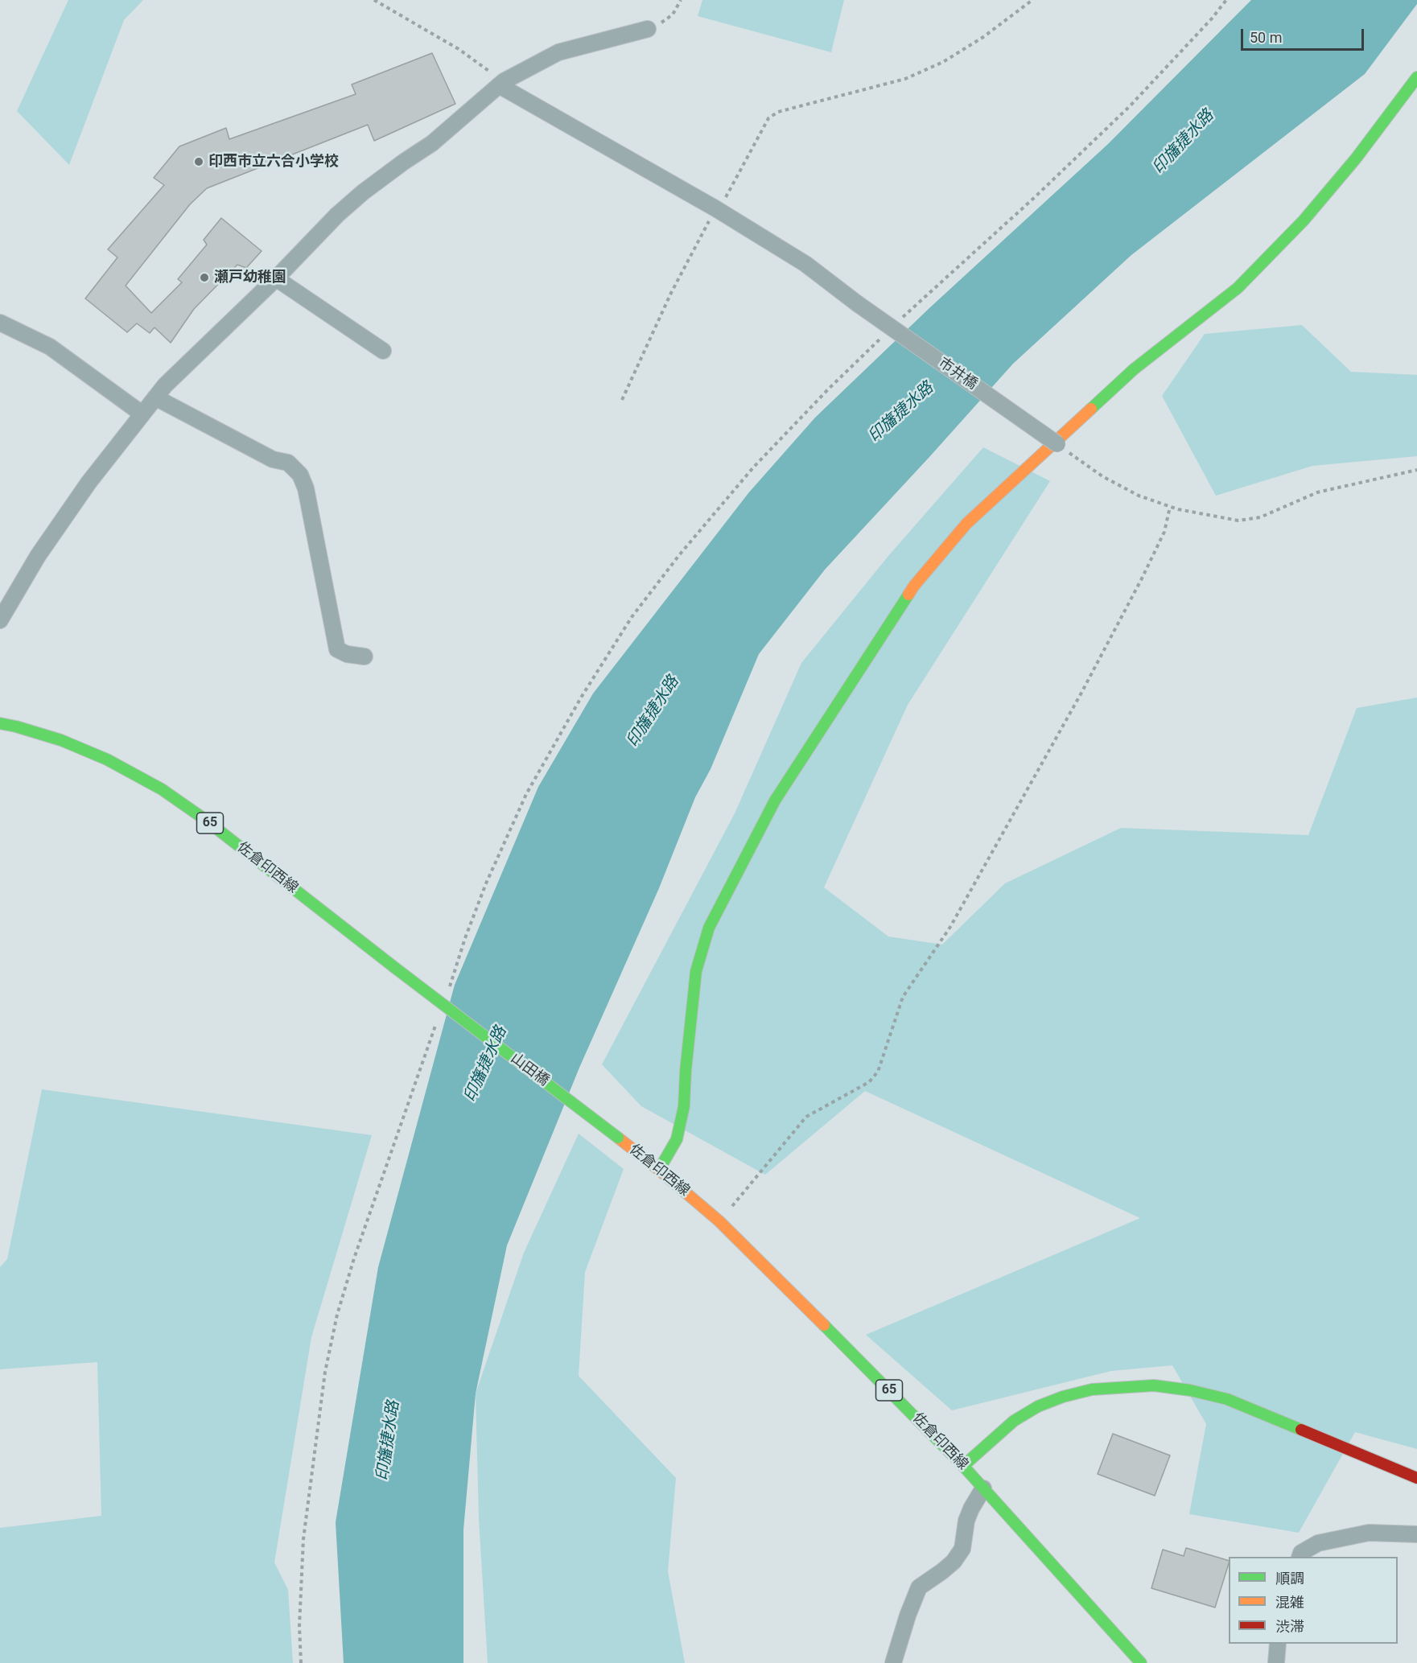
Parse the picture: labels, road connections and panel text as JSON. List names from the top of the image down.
{
  "streets": {
    "street": [
      "市井橋",
      "65",
      "佐倉印西線",
      "山田橋"
    ]
  },
  "crossings": [
    ["佐倉印西線", "山田橋"]
  ],
  "water": ["印旛捷水路"],
  "places": ["印西市立六合小学校", "瀬戸幼稚園"],
  "legend": ["順調", "混雑", "渋滞"],
  "scale_bar": "50 m"
}
